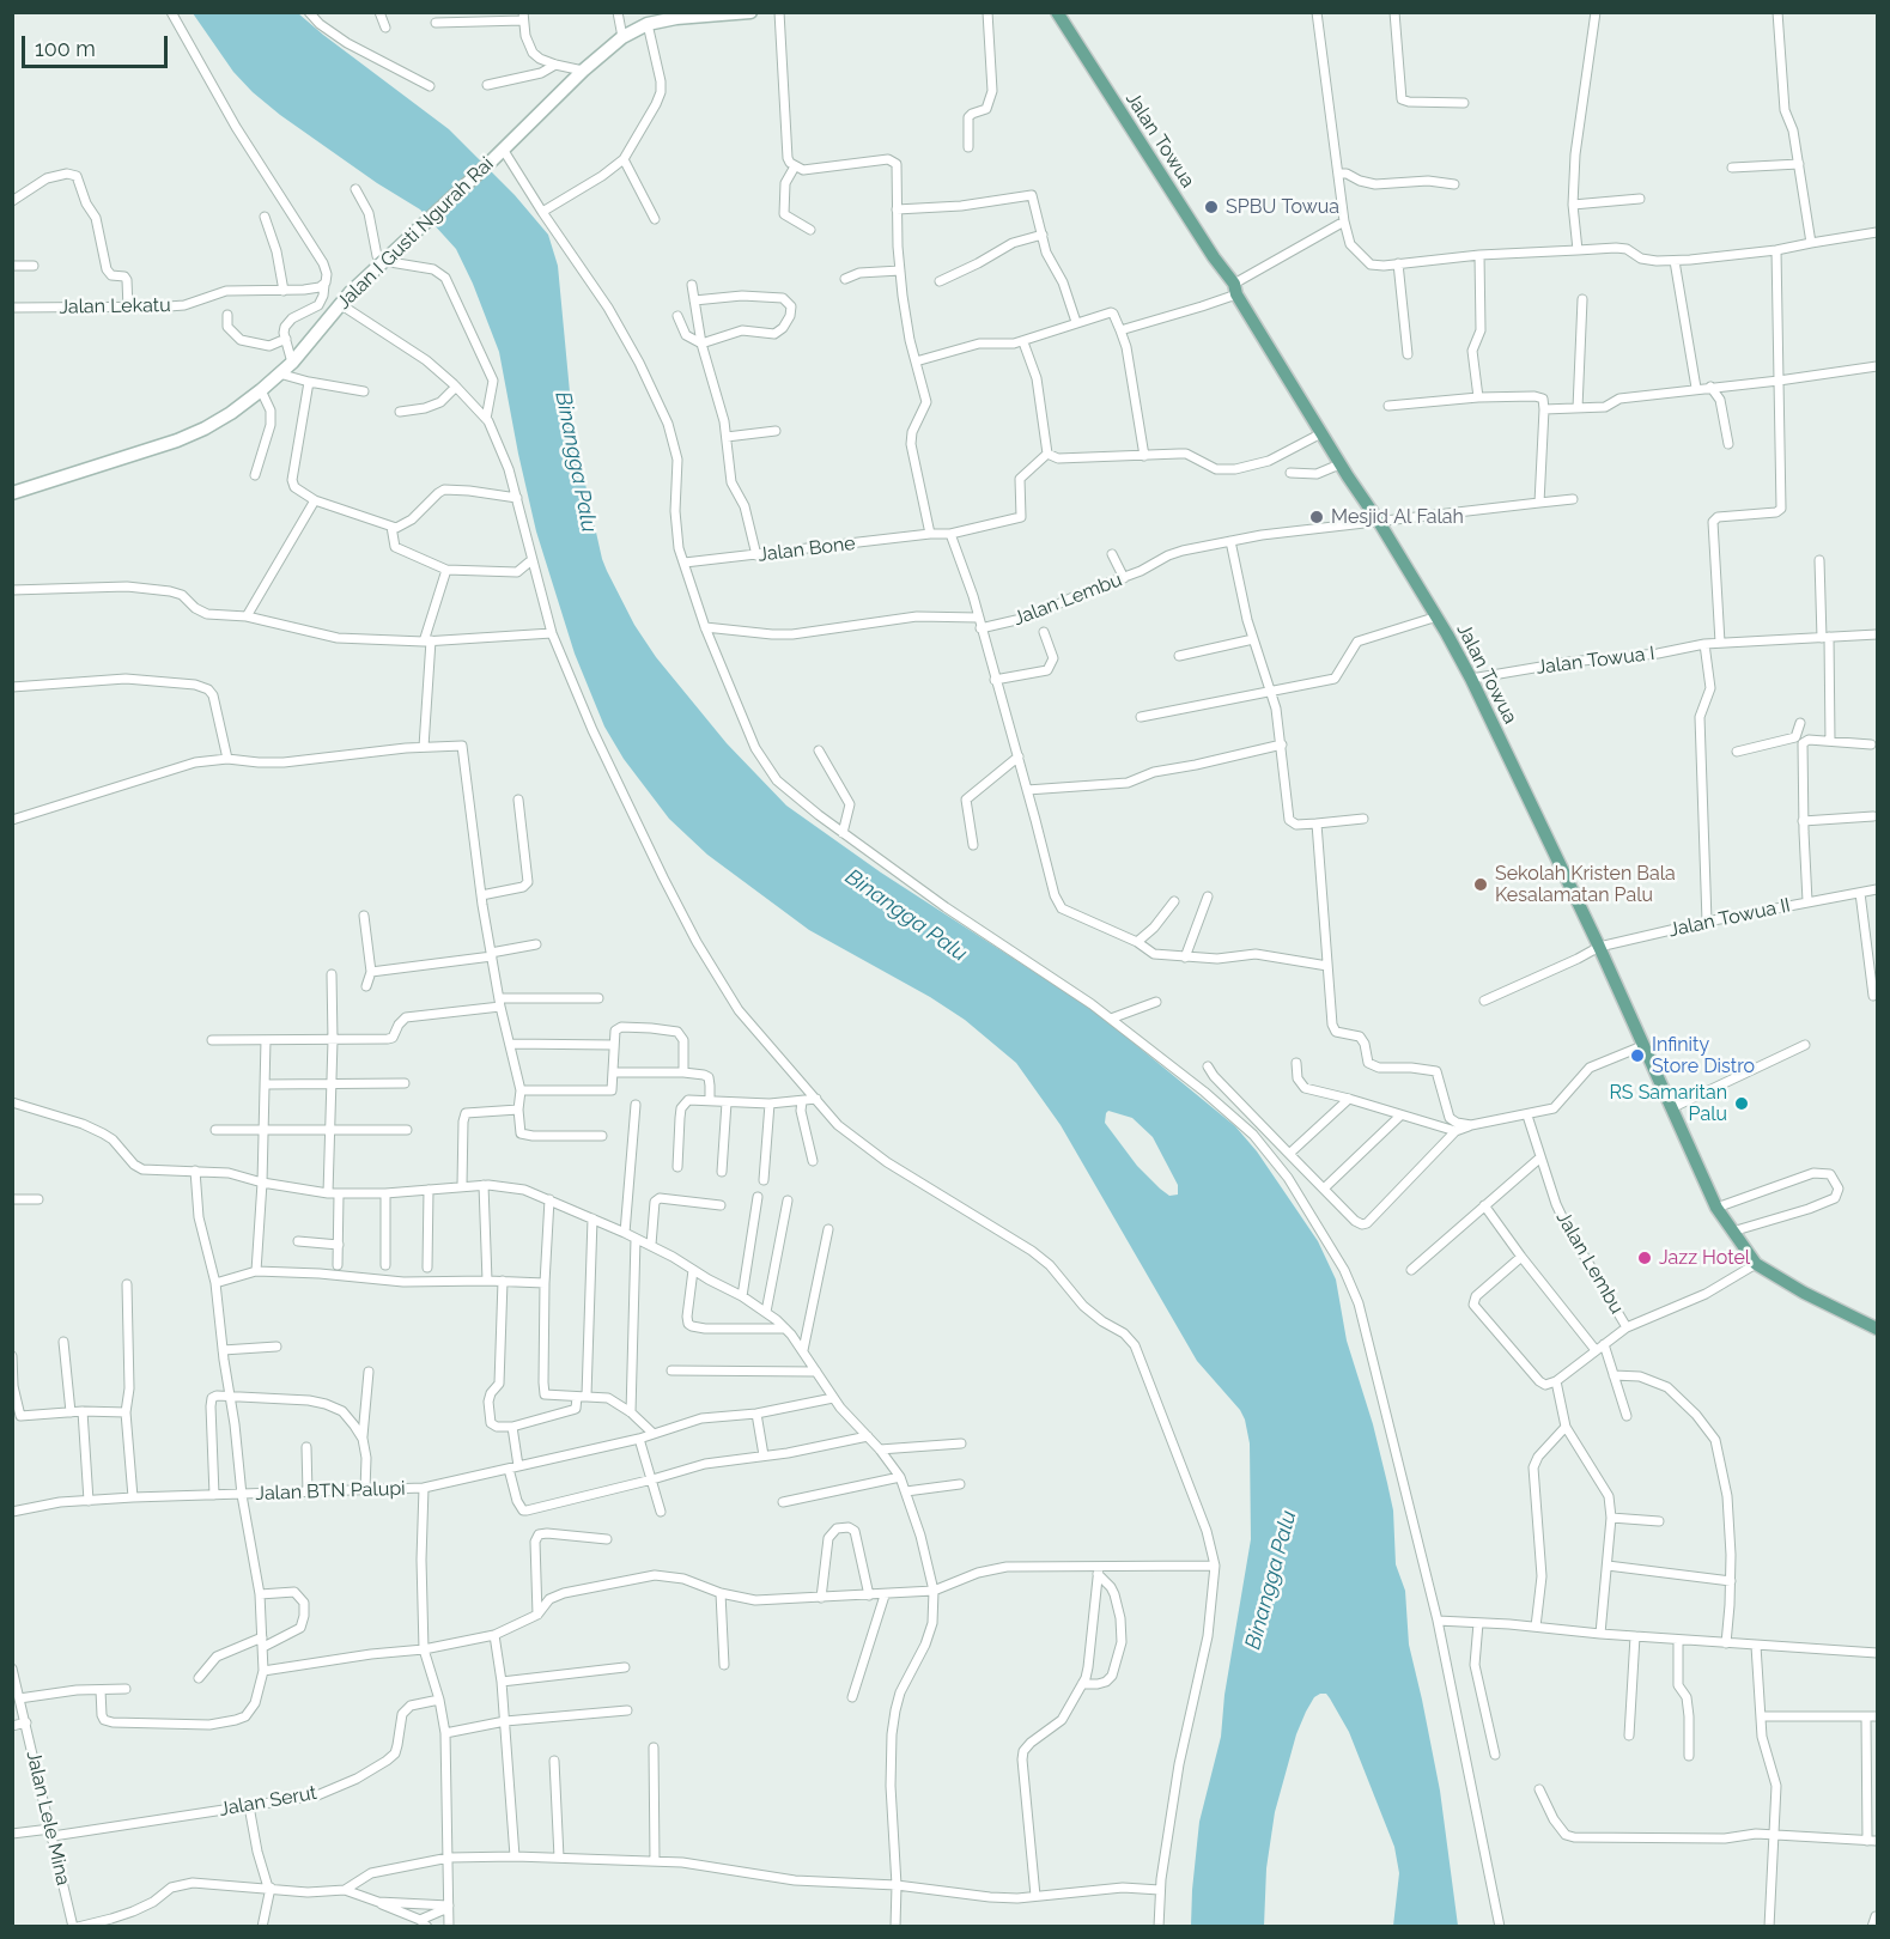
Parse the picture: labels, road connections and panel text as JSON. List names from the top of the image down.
{
  "streets": {
    "main road": ["Jalan Towua", "Jalan I Gusti Ngurah Rai"],
    "street": [
      "Jalan Lekatu",
      "Jalan Bone",
      "Jalan Lembu",
      "Jalan Towua I",
      "Jalan Towua II",
      "Jalan BTN Palupi",
      "Jalan Serut",
      "Jalan Lele Mina"
    ]
  },
  "crossings": [
    ["Jalan Towua", "Jalan Lembu"],
    ["Jalan Towua", "Jalan Towua I"],
    ["Jalan Towua", "Jalan Towua II"],
    ["Jalan BTN Palupi", "Jalan Serut"],
    ["Jalan Serut", "Jalan Lele Mina"]
  ],
  "water": ["Binangga Palu"],
  "places": [
    "SPBU Towua",
    "Mesjid Al Falah",
    "Sekolah Kristen Bala Kesalamatan Palu",
    "Infinity Store Distro",
    "RS Samaritan Palu",
    "Jazz Hotel"
  ],
  "scale_bar": "100 m"
}
